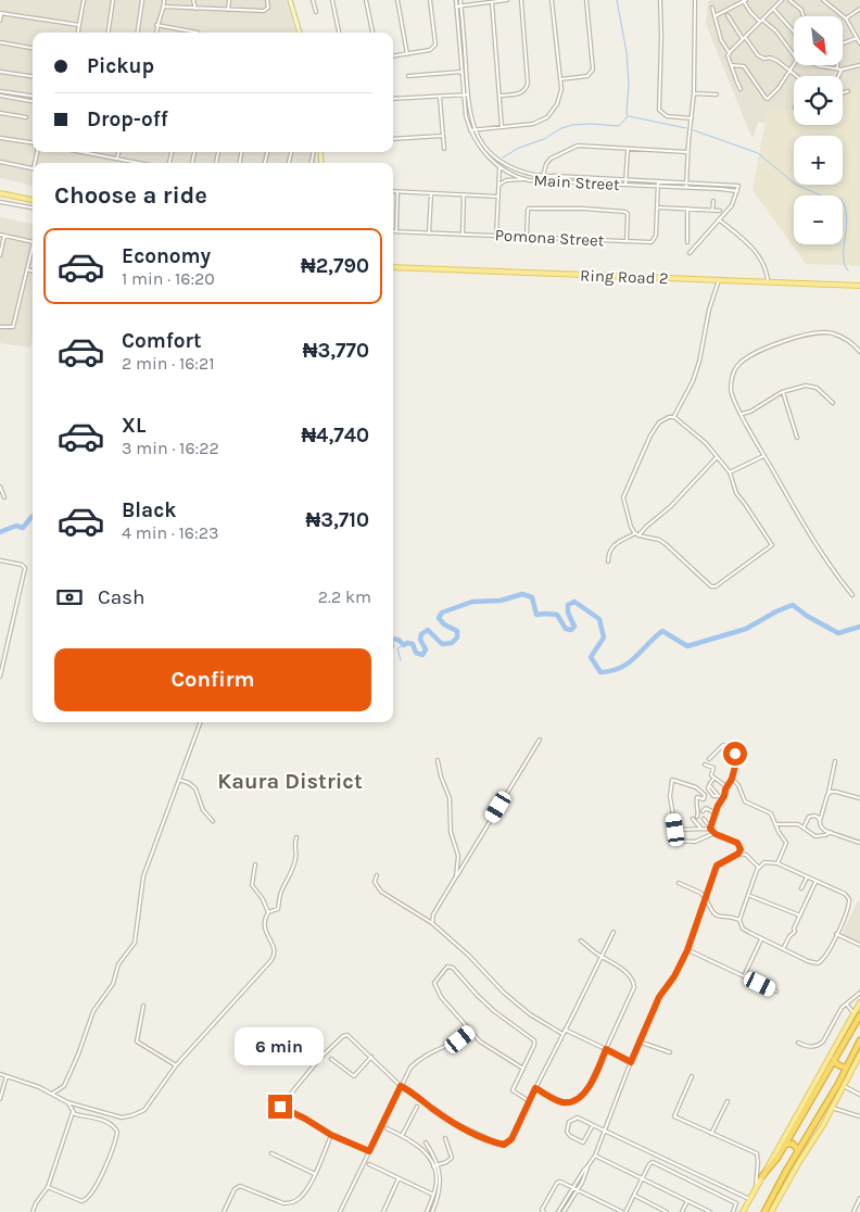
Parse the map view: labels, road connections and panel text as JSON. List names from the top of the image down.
{
  "streets": {
    "main road": ["Ring Road 2"],
    "street": ["Main Street", "Pomona Street"]
  },
  "crossings": [
    ["Main Street", "Pomona Street"]
  ],
  "districts": ["Kaura District"],
  "north": "bottom right",
  "page": {
    "map_buttons": ["+", "−"],
    "banner": ["Pickup", "Drop-off"],
    "heading": "Choose a ride",
    "list": [
      {
        "name": "Economy",
        "note": "1 min · 16:20",
        "value": "₦2,790"
      },
      {
        "name": "Comfort",
        "note": "2 min · 16:21",
        "value": "₦3,770"
      },
      {
        "name": "XL",
        "note": "3 min · 16:22",
        "value": "₦4,740"
      },
      {
        "name": "Black",
        "note": "4 min · 16:23",
        "value": "₦3,710"
      }
    ],
    "pay": ["Cash", "2.2 km"],
    "buttons": "Confirm",
    "bubble": "6 min"
  }
}
